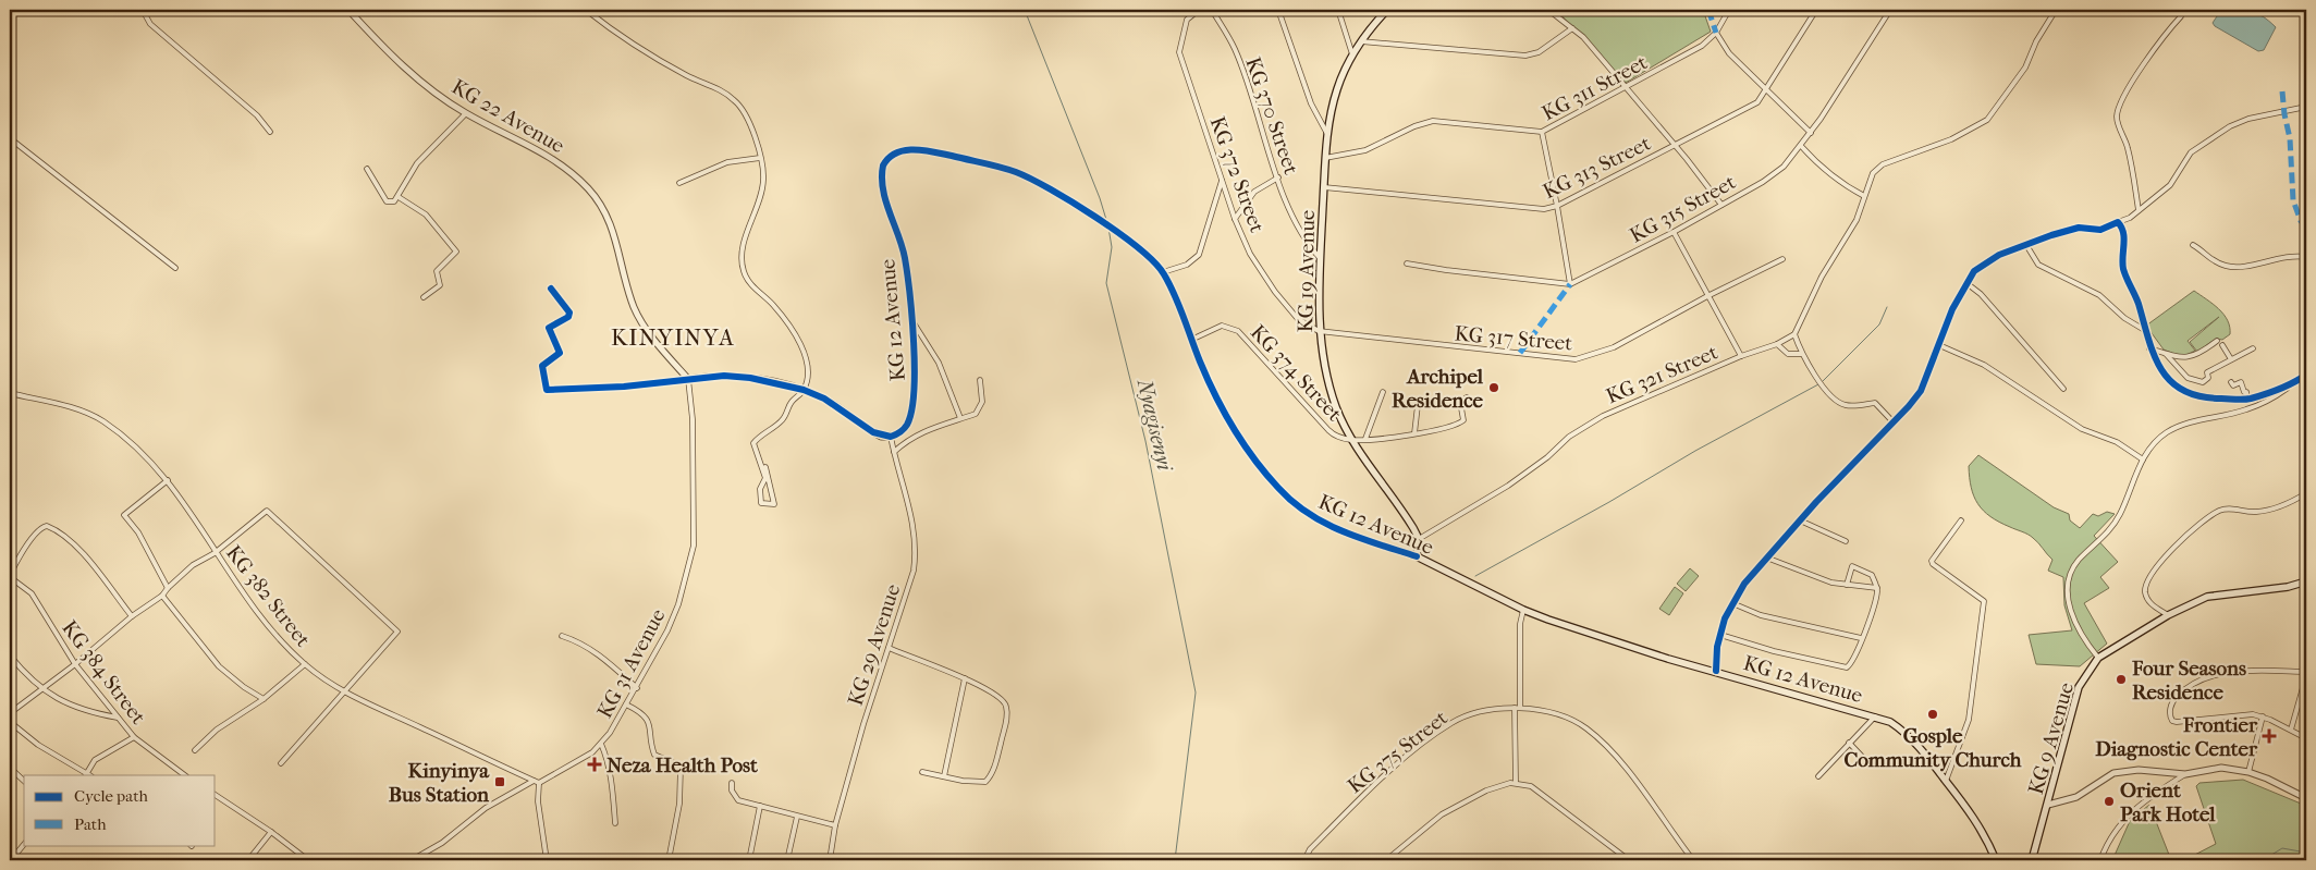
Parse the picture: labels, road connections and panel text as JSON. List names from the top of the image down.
{
  "streets": {
    "main road": ["KG 19 Avenue", "KG 12 Avenue", "KG 9 Avenue"],
    "street": [
      "KG 311 Street",
      "KG 22 Avenue",
      "KG 370 Street",
      "KG 313 Street",
      "KG 372 Street",
      "KG 315 Street",
      "KG 317 Street",
      "KG 374 Street",
      "KG 321 Street",
      "KG 382 Street",
      "KG 29 Avenue",
      "KG 31 Avenue",
      "KG 384 Street",
      "KG 375 Street"
    ]
  },
  "crossings": [
    ["KG 311 Street", "KG 19 Avenue"],
    ["KG 22 Avenue", "KG 31 Avenue"],
    ["KG 370 Street", "KG 19 Avenue"],
    ["KG 313 Street", "KG 19 Avenue"],
    ["KG 372 Street", "KG 19 Avenue"],
    ["KG 372 Street", "KG 317 Street"],
    ["KG 19 Avenue", "KG 317 Street"],
    ["KG 19 Avenue", "KG 374 Street"],
    ["KG 19 Avenue", "KG 321 Street"],
    ["KG 12 Avenue", "KG 374 Street"],
    ["KG 12 Avenue", "KG 29 Avenue"],
    ["KG 382 Street", "KG 31 Avenue"]
  ],
  "districts": ["KINYINYA"],
  "water": ["Nyagisenyi"],
  "places": {
    "other": [
      "Archipel Residence",
      "Four Seasons Residence",
      "Gosple Community Church",
      "Orient Park Hotel"
    ],
    "health": ["Frontier Diagnostic Center", "Neza Health Post"],
    "transit": ["Kinyinya Bus Station"]
  },
  "legend": ["Cycle path", "Path"]
}
